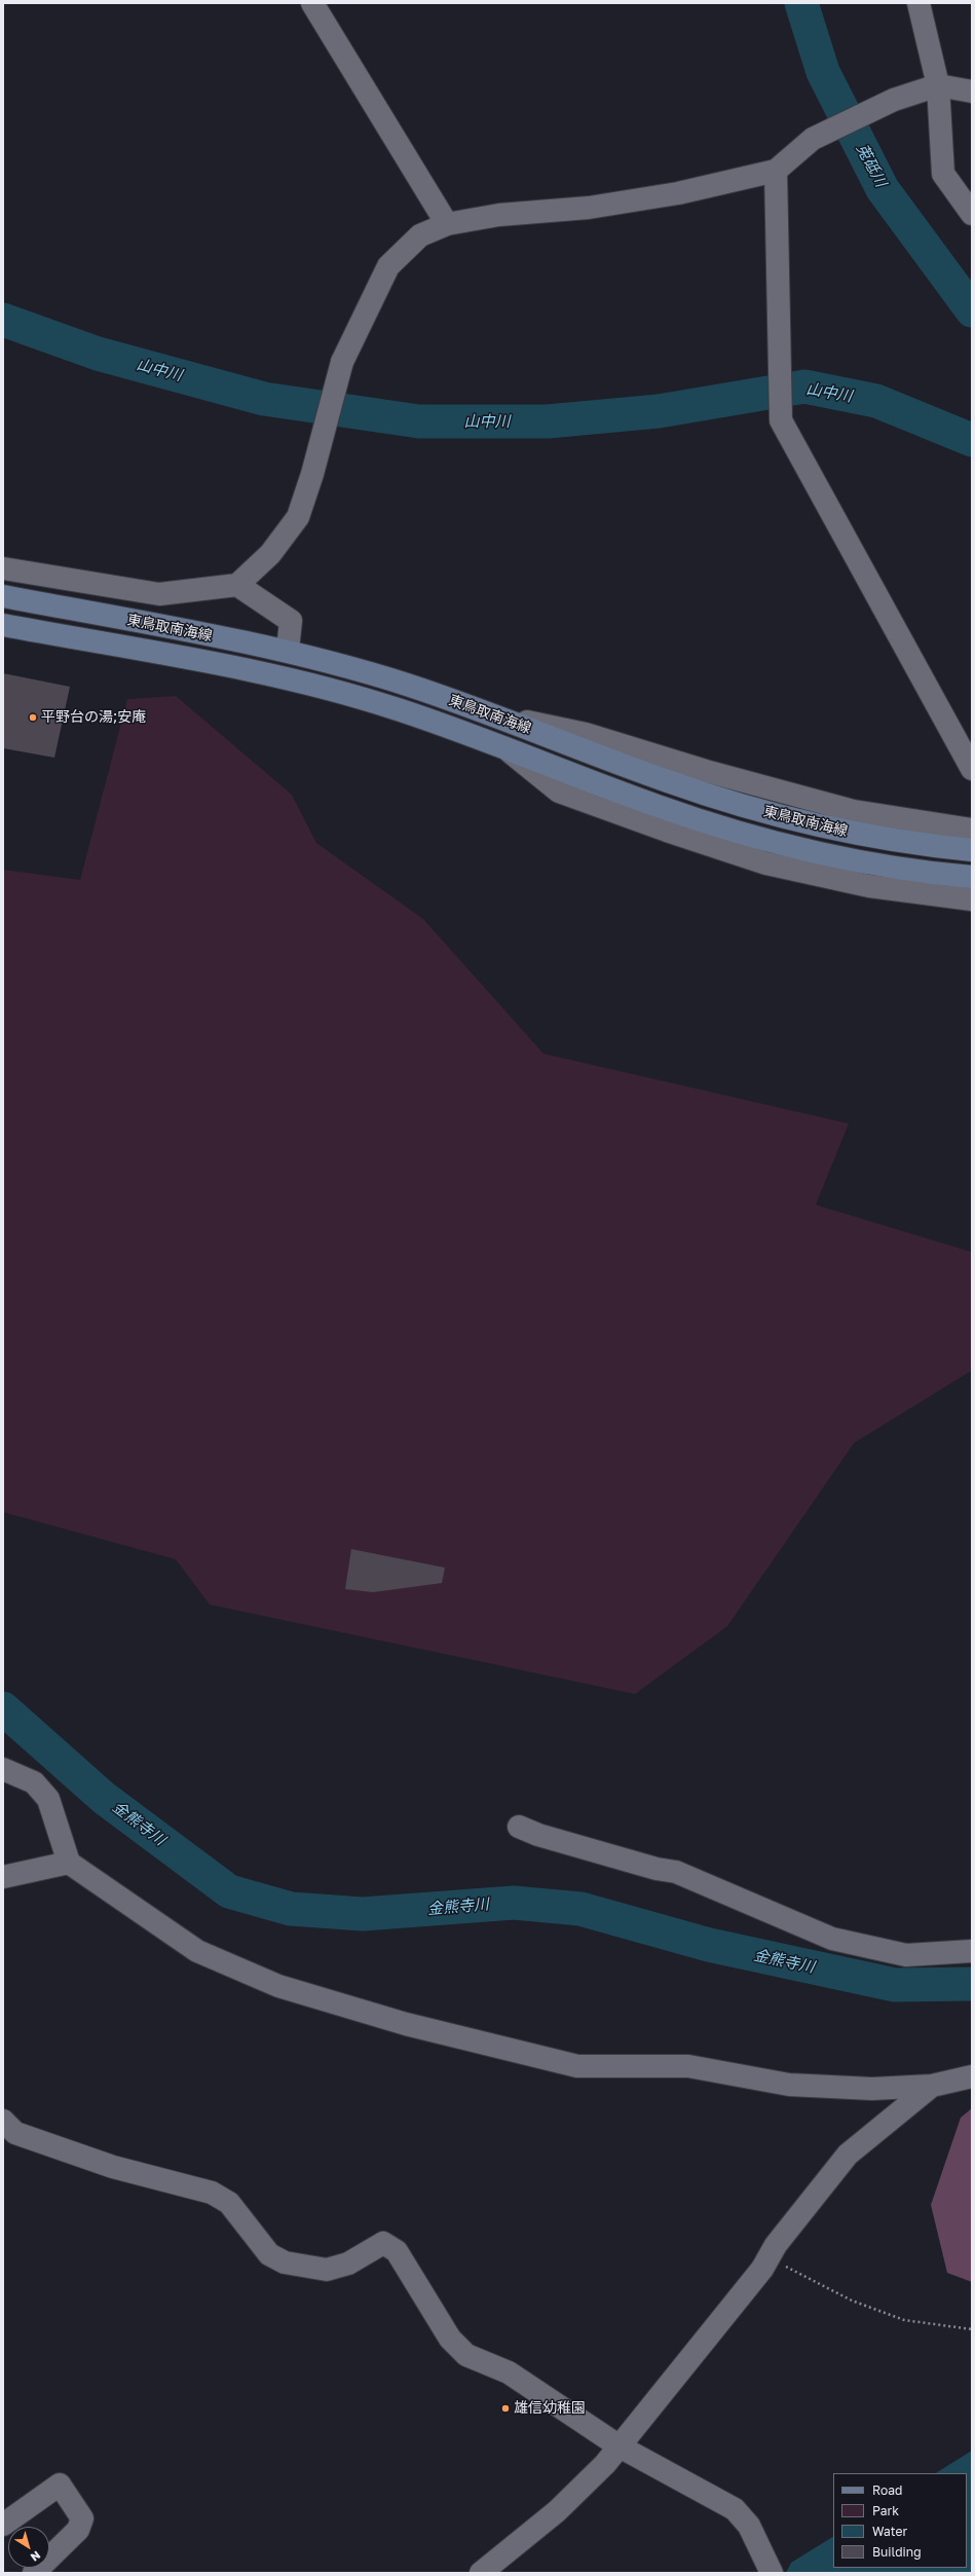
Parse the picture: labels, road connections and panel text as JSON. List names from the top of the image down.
{
  "streets": {
    "main road": ["東鳥取南海線"]
  },
  "water": ["莵砥川", "山中川", "金熊寺川"],
  "places": ["平野台の湯;安庵", "雄信幼稚園"],
  "legend": [
    "Road",
    "Park",
    "Water",
    "Building"
  ],
  "north": "bottom right"
}
